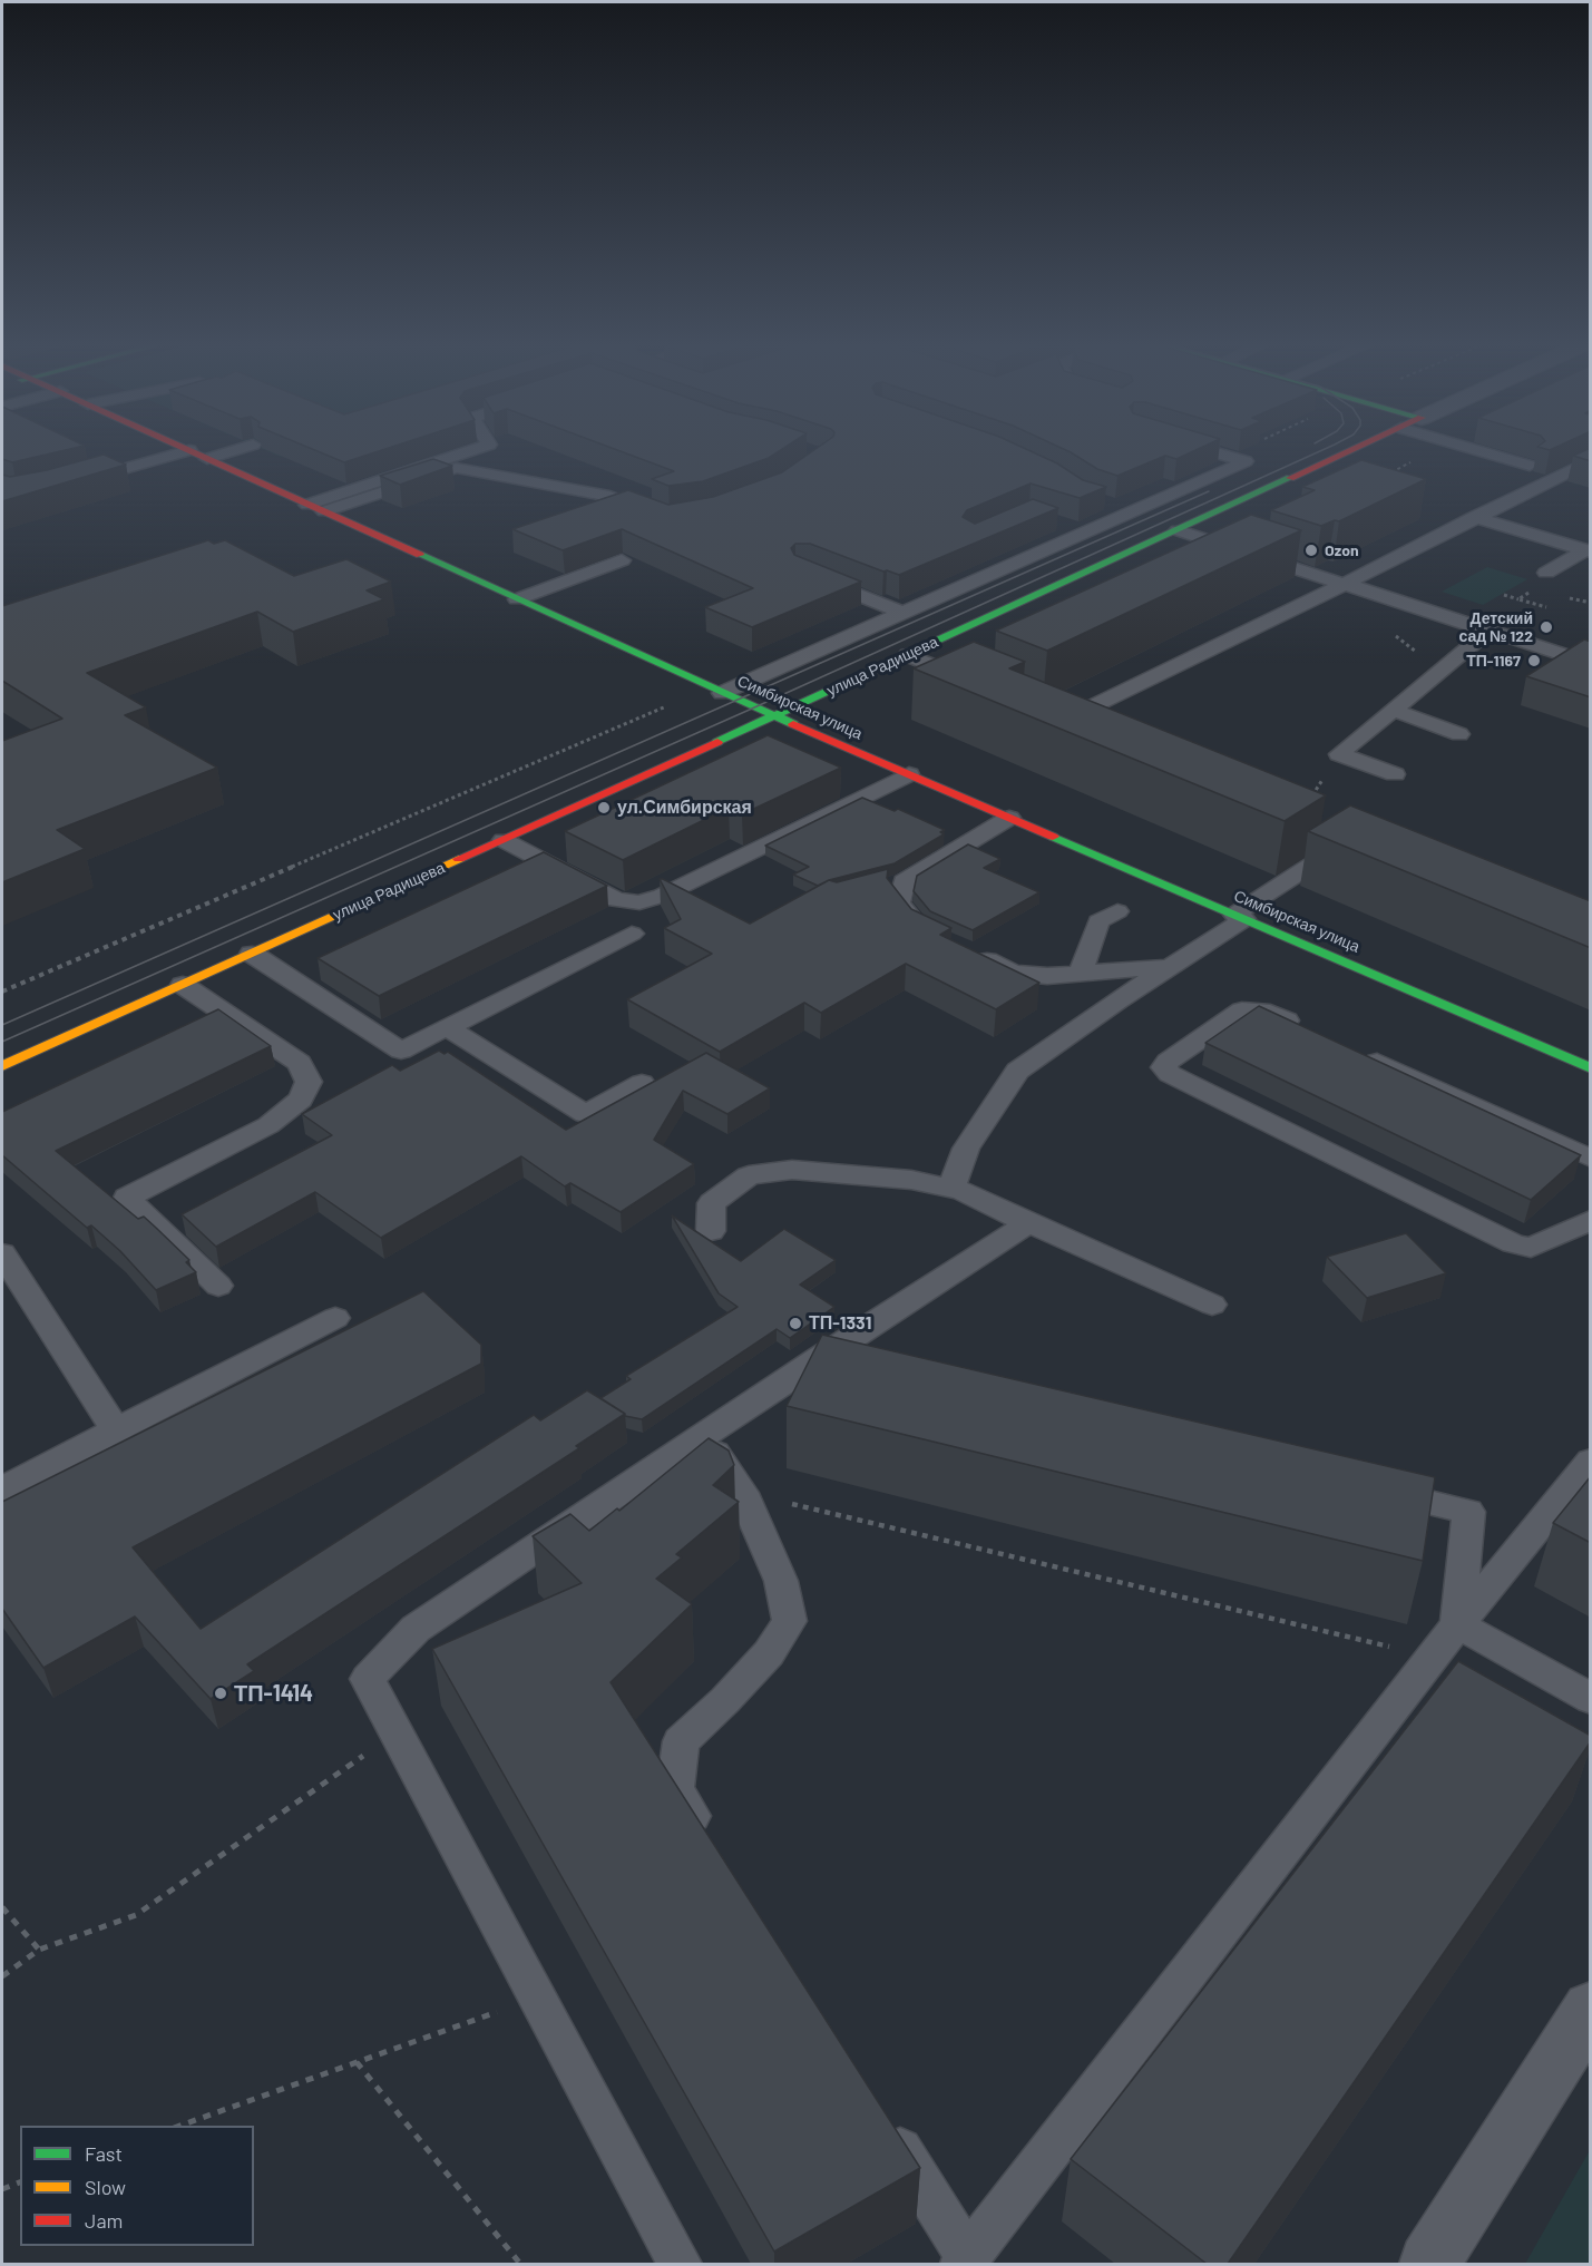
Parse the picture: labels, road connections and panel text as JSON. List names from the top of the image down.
{
  "streets": {
    "street": ["улица Радищева", "Симбирская улица"]
  },
  "crossings": [
    ["улица Радищева", "Симбирская улица"]
  ],
  "places": [
    "Ozon",
    "Детский сад № 122",
    "ТП-1167",
    "ул.Симбирская",
    "ТП-1331",
    "ТП-1414"
  ],
  "legend": ["Fast", "Slow", "Jam"]
}
